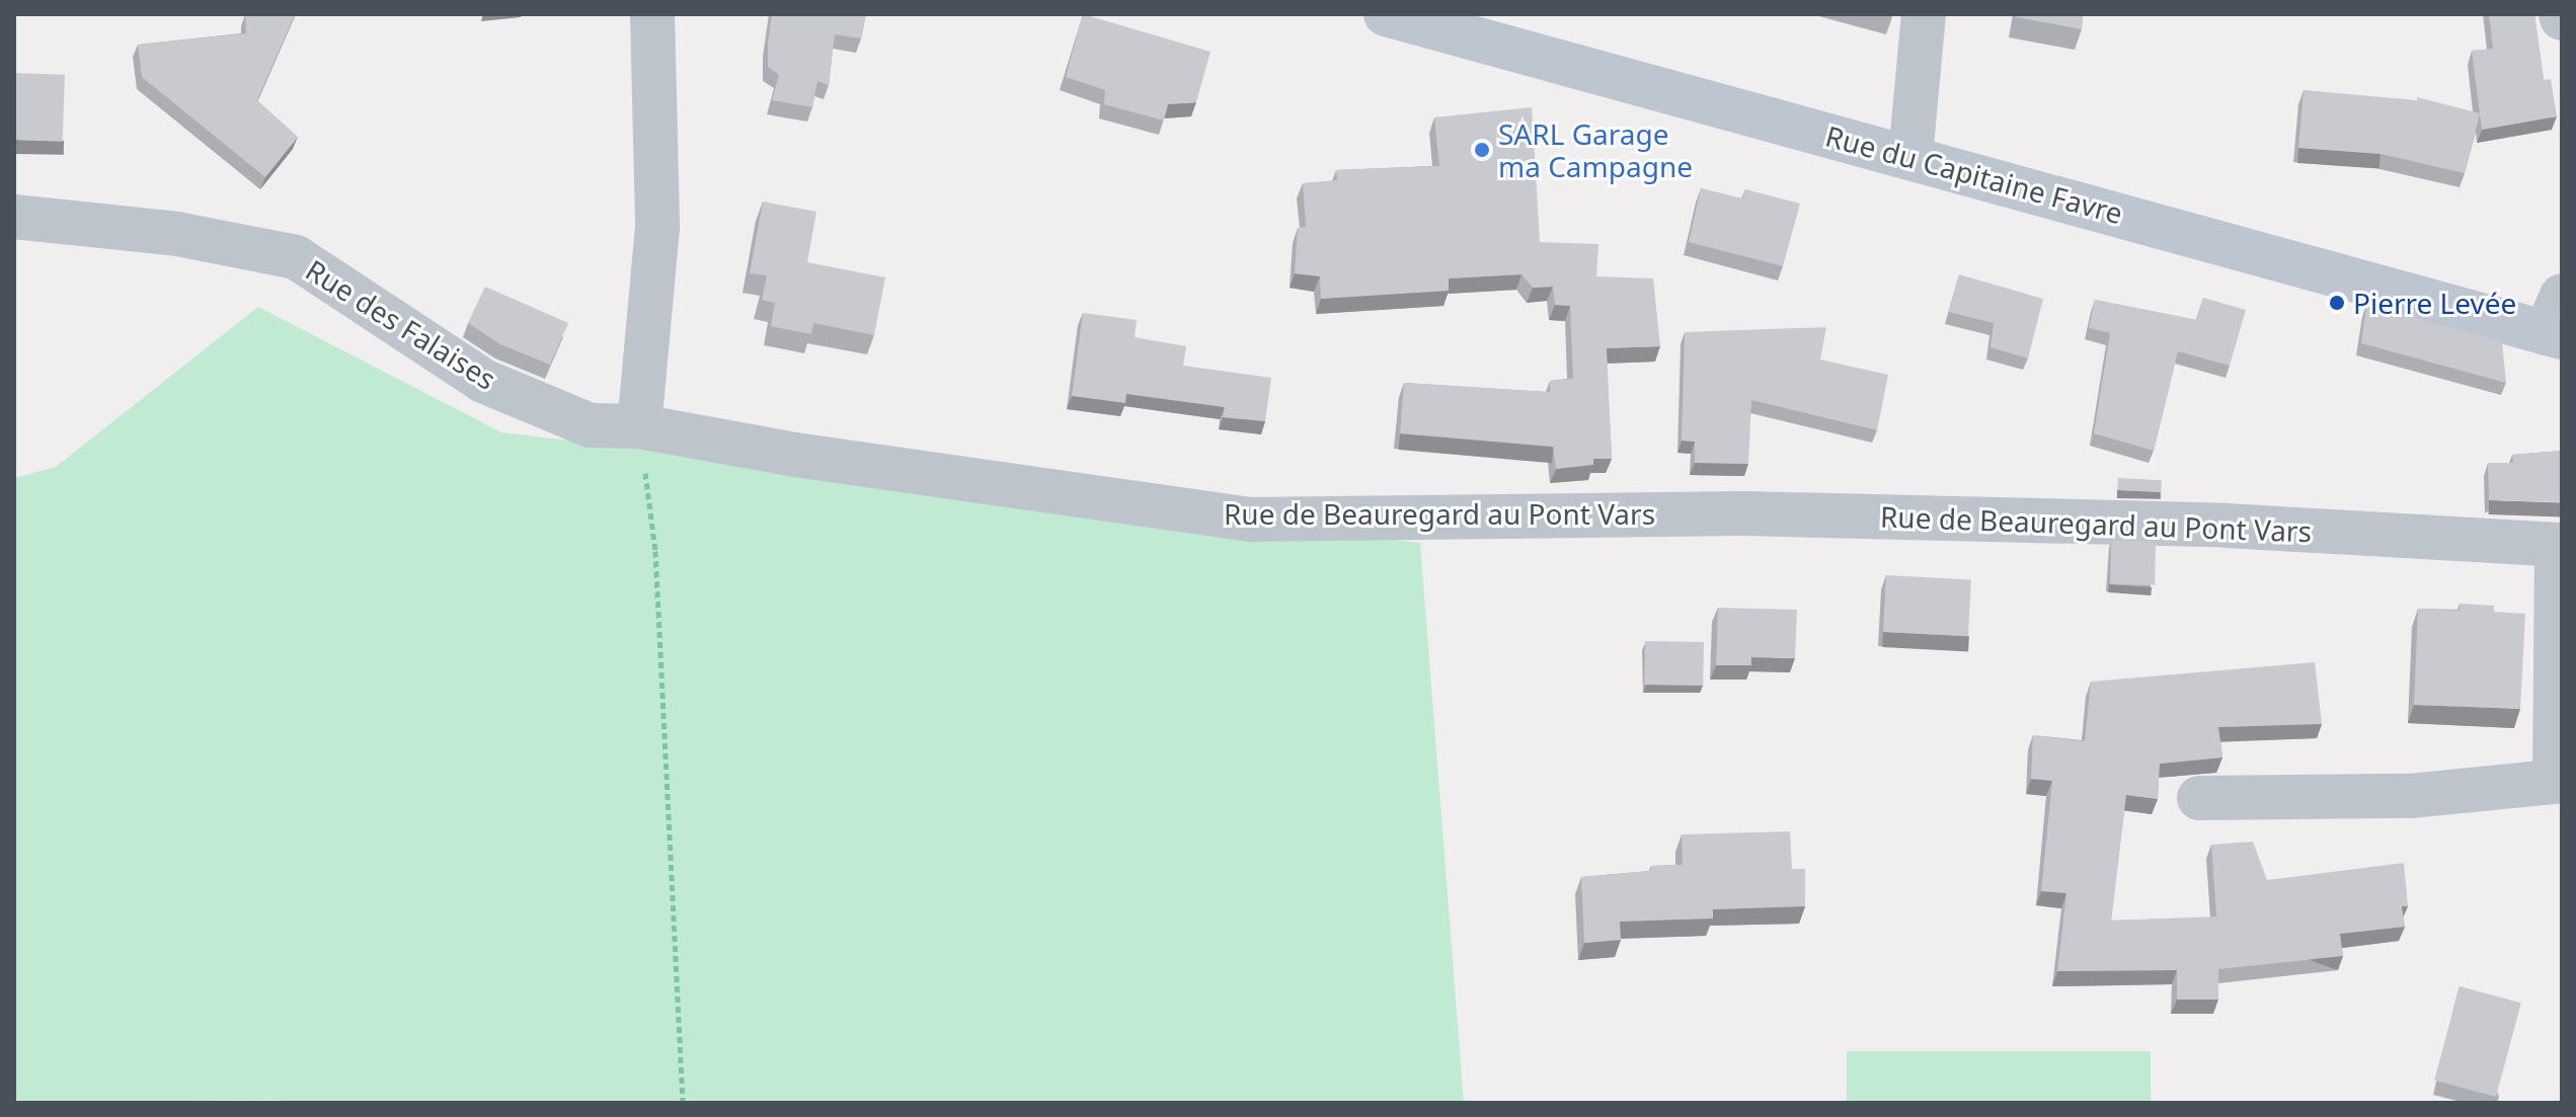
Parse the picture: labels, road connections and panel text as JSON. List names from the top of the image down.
{
  "streets": {
    "street": ["Rue du Capitaine Favre", "Rue des Falaises", "Rue de Beauregard au Pont Vars"]
  },
  "crossings": [
    ["Rue des Falaises", "Rue de Beauregard au Pont Vars"]
  ],
  "places": ["SARL Garage ma Campagne", "Pierre Levée"]
}
